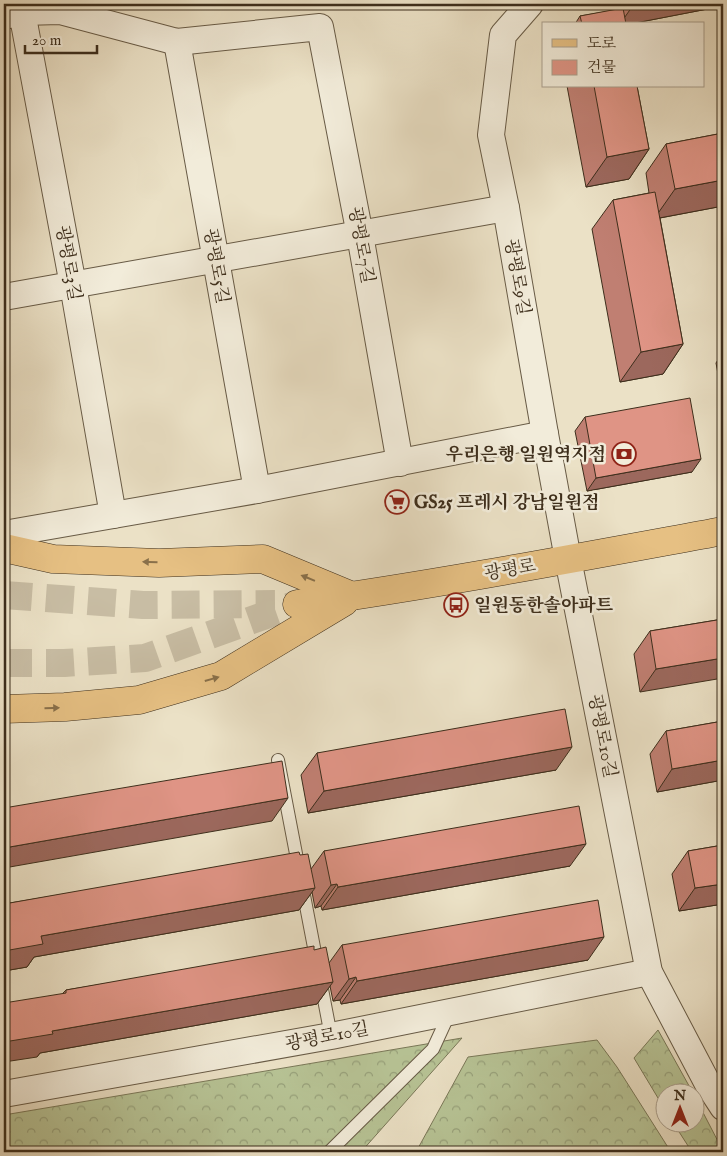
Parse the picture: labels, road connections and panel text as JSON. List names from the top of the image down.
{
  "streets": {
    "main road": ["광평로"],
    "street": [
      "광평로7길",
      "광평로3길",
      "광평로5길",
      "광평로9길",
      "광평로10길"
    ]
  },
  "crossings": [
    ["광평로7길", "광평로5길"],
    ["광평로9길", "광평로"],
    ["광평로9길", "광평로10길"],
    ["광평로", "광평로10길"]
  ],
  "places": {
    "bank": ["우리은행 일원역지점"],
    "supermarket": ["GS25 프레시 강남일원점"],
    "bus stop": ["일원동한솔아파트"]
  },
  "legend": ["도로", "건물"],
  "scale_bar": "20 m",
  "north": "top"
}
